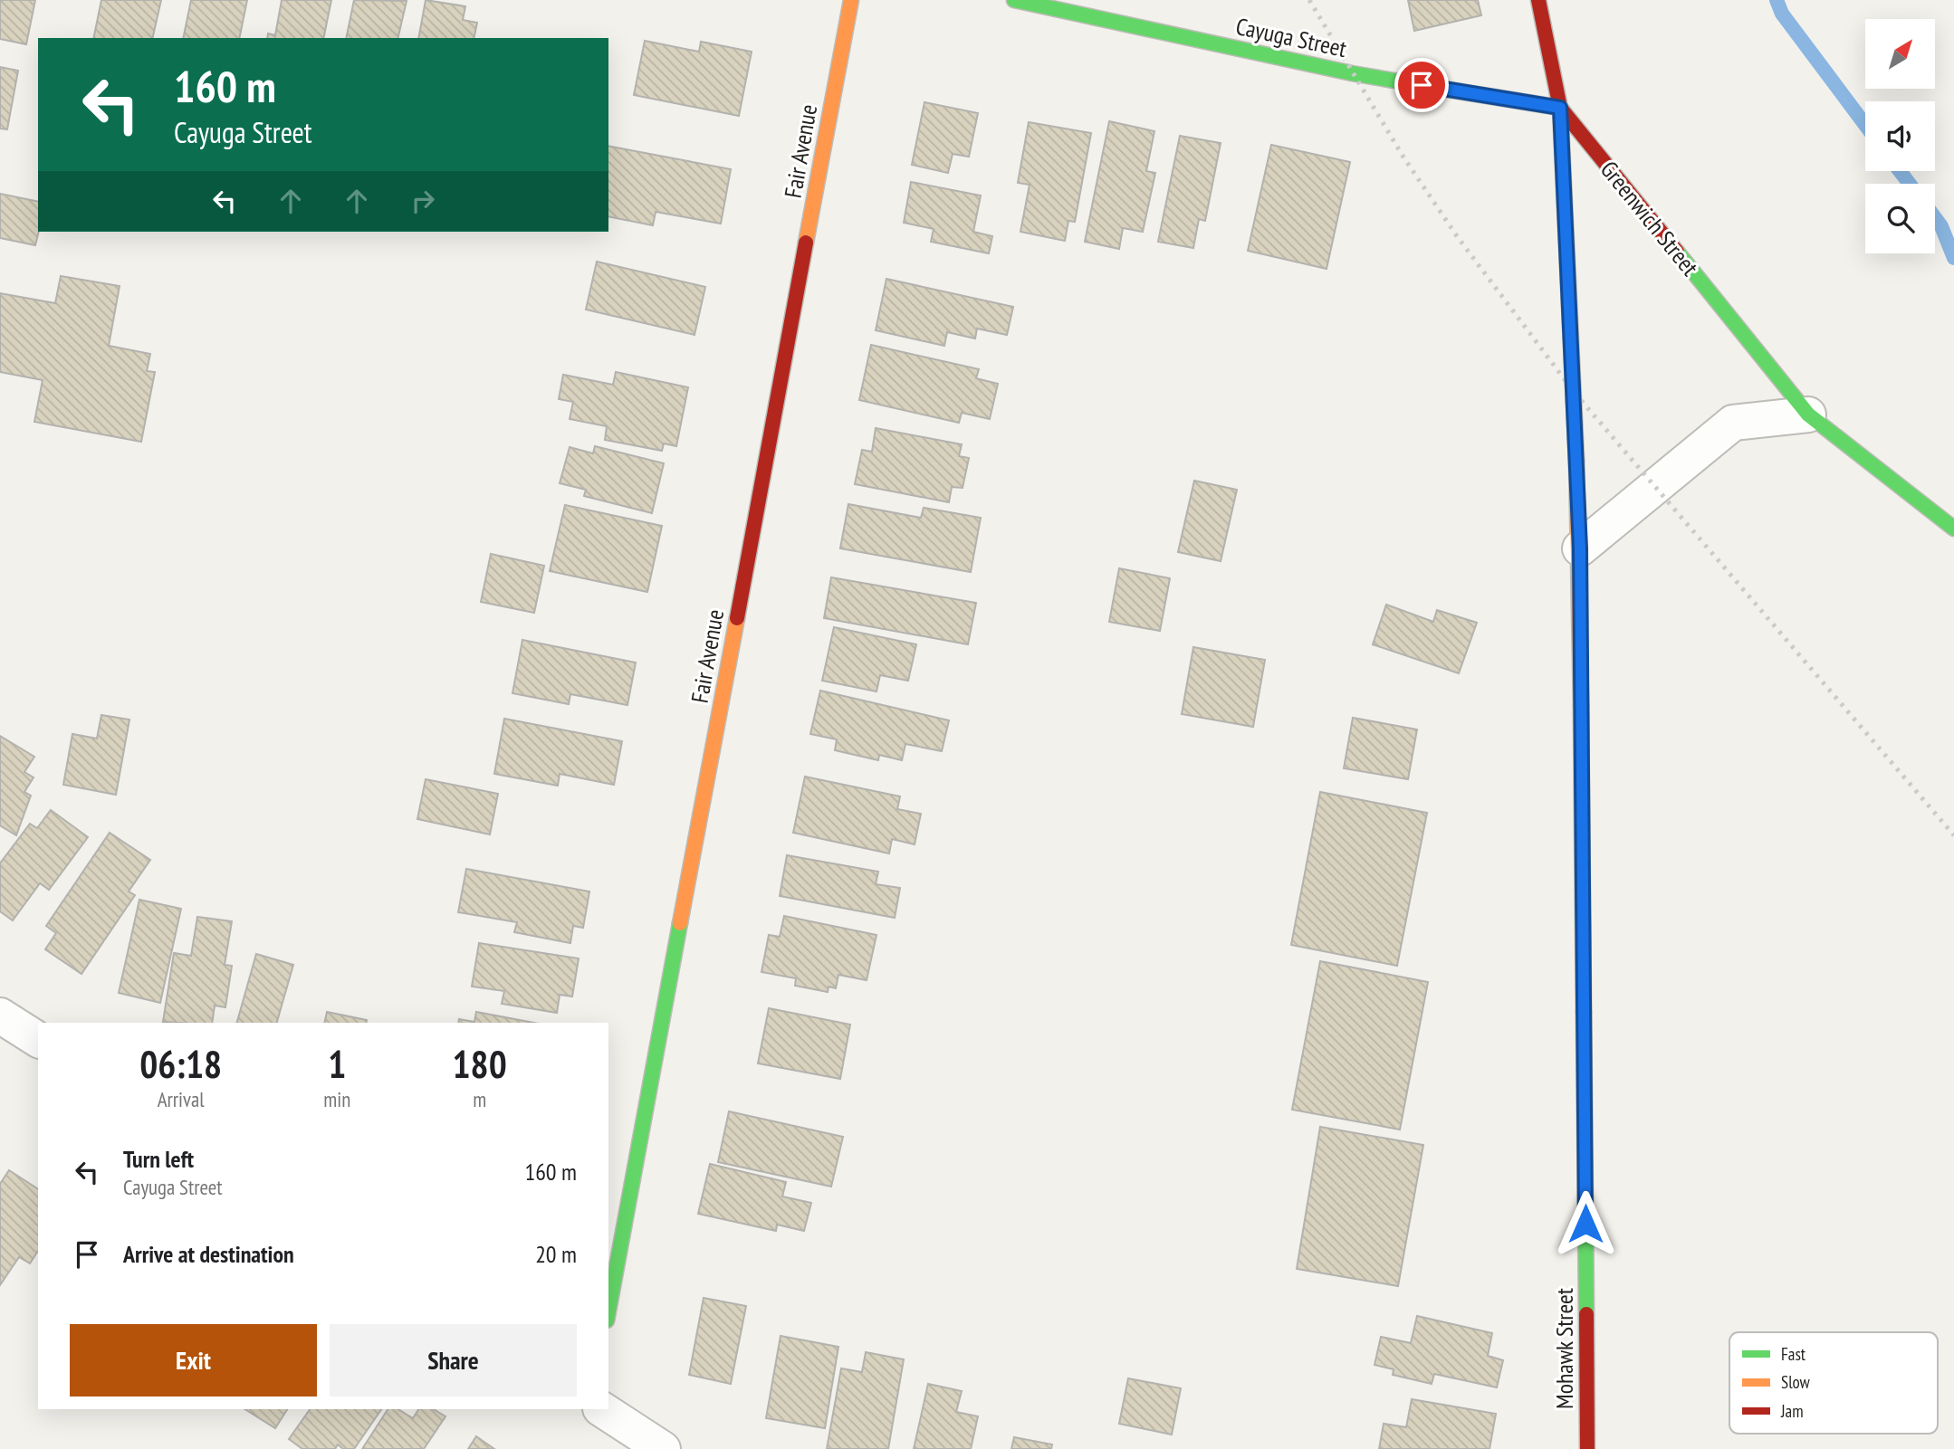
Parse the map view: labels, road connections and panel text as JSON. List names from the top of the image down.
{
  "streets": {
    "street": [
      "Cayuga Street",
      "Fair Avenue",
      "Greenwich Street",
      "Mohawk Street"
    ]
  },
  "crossings": [
    ["Cayuga Street", "Greenwich Street"],
    ["Cayuga Street", "Mohawk Street"],
    ["Greenwich Street", "Mohawk Street"]
  ],
  "legend": ["Fast", "Slow", "Jam"],
  "north": "top right",
  "page": {
    "turn": ["160 m", "Cayuga Street"],
    "eta": [
      "06:18",
      "Arrival",
      "1",
      "min",
      "180",
      "m"
    ],
    "list": [
      {
        "name": "Turn left",
        "note": "Cayuga Street",
        "value": "160 m"
      },
      {
        "name": "Arrive at destination",
        "value": "20 m"
      }
    ],
    "buttons": ["Exit", "Share"]
  }
}
